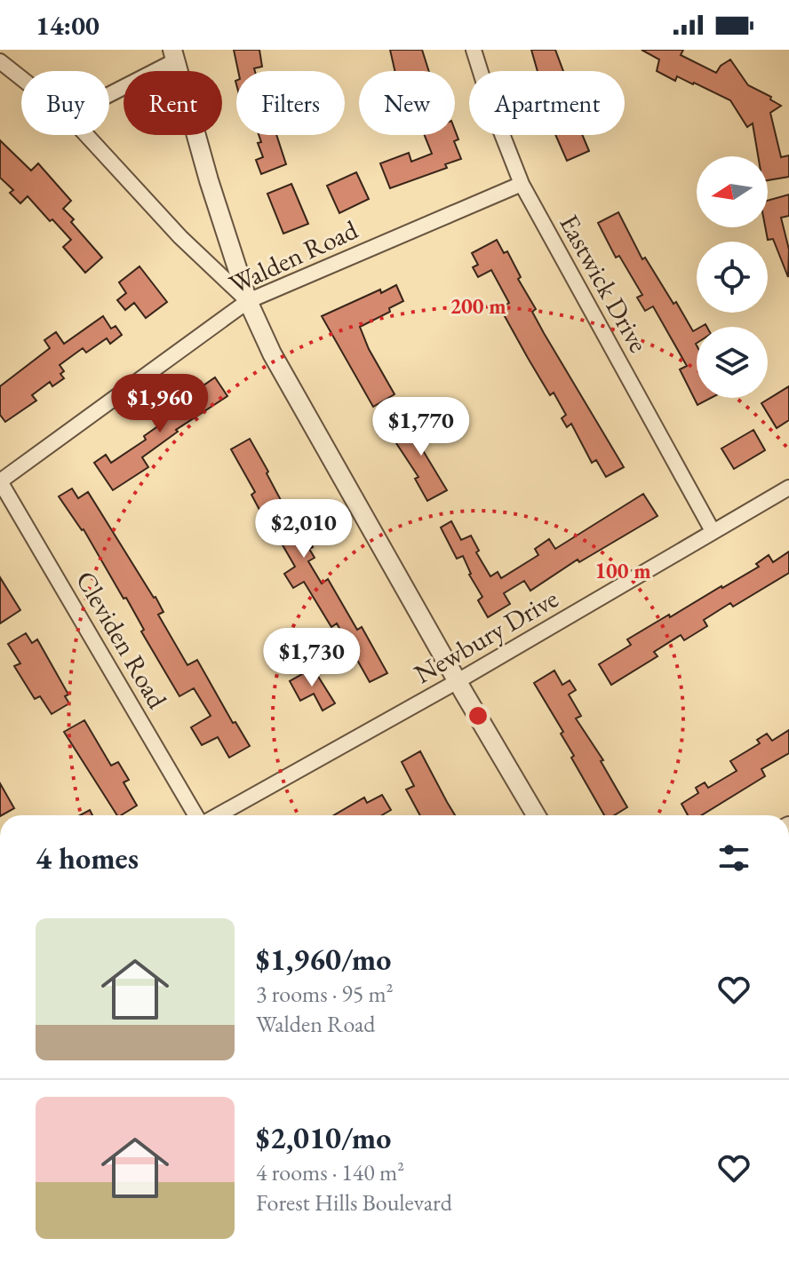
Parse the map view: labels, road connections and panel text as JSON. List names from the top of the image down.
{
  "streets": {
    "street": [
      "Walden Road",
      "Eastwick Drive",
      "Newbury Drive",
      "Cleviden Road"
    ]
  },
  "crossings": [
    ["Walden Road", "Eastwick Drive"],
    ["Walden Road", "Cleviden Road"],
    ["Eastwick Drive", "Newbury Drive"]
  ],
  "north": "left",
  "page": {
    "status": "14:00",
    "chip": [
      "Buy",
      "Rent",
      "Filters",
      "New",
      "Apartment"
    ],
    "price": [
      "$1,960",
      "$1,770",
      "$2,010",
      "$1,730"
    ],
    "heading": "4 homes",
    "list": [
      {
        "name": "$1,960/mo",
        "note": "3 rooms · 95 m² · Walden Road"
      },
      {
        "name": "$2,010/mo",
        "note": "4 rooms · 140 m² · Forest Hills Boulevard"
      }
    ]
  },
  "rings": ["200 m", "100 m"]
}
